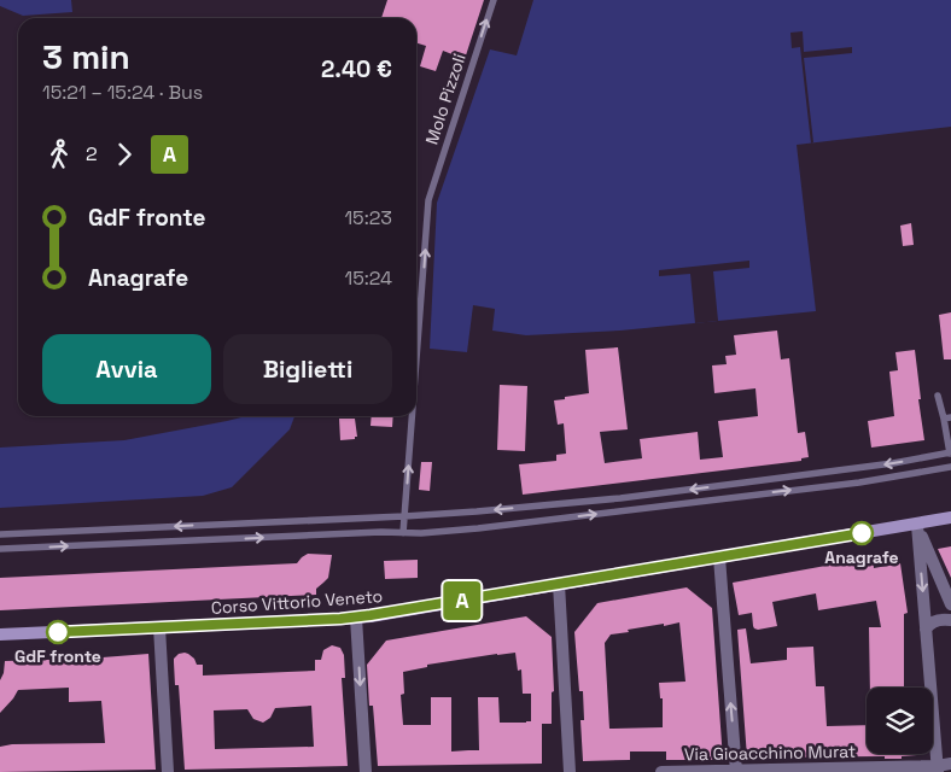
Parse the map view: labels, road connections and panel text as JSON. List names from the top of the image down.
{
  "streets": {
    "main road": ["Corso Vittorio Veneto"],
    "street": ["Via Gioacchino Murat"],
    "lane": ["Molo Pizzoli"]
  },
  "one_way": ["Molo Pizzoli"],
  "places": ["Anagrafe", "GdF fronte"],
  "lines": ["bus line A"],
  "page": {
    "on_map": "A",
    "heading": ["3 min", "15:21 – 15:24 · Bus", "2.40 €"],
    "legs": ["2", "A"],
    "list": [
      {
        "name": "GdF fronte",
        "value": "15:23"
      },
      {
        "name": "Anagrafe",
        "value": "15:24"
      }
    ],
    "buttons": ["Avvia", "Biglietti"]
  }
}
